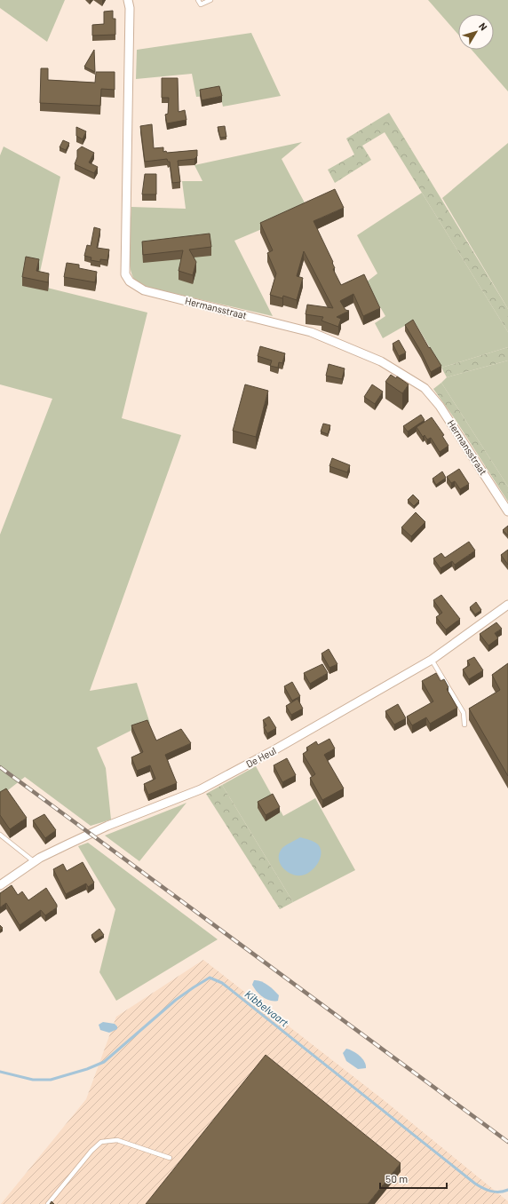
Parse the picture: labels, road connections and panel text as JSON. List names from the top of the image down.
{
  "streets": {
    "street": ["Hermansstraat", "De Heul"]
  },
  "water": ["Kibbelvaart"],
  "scale_bar": "50 m",
  "north": "top right"
}
